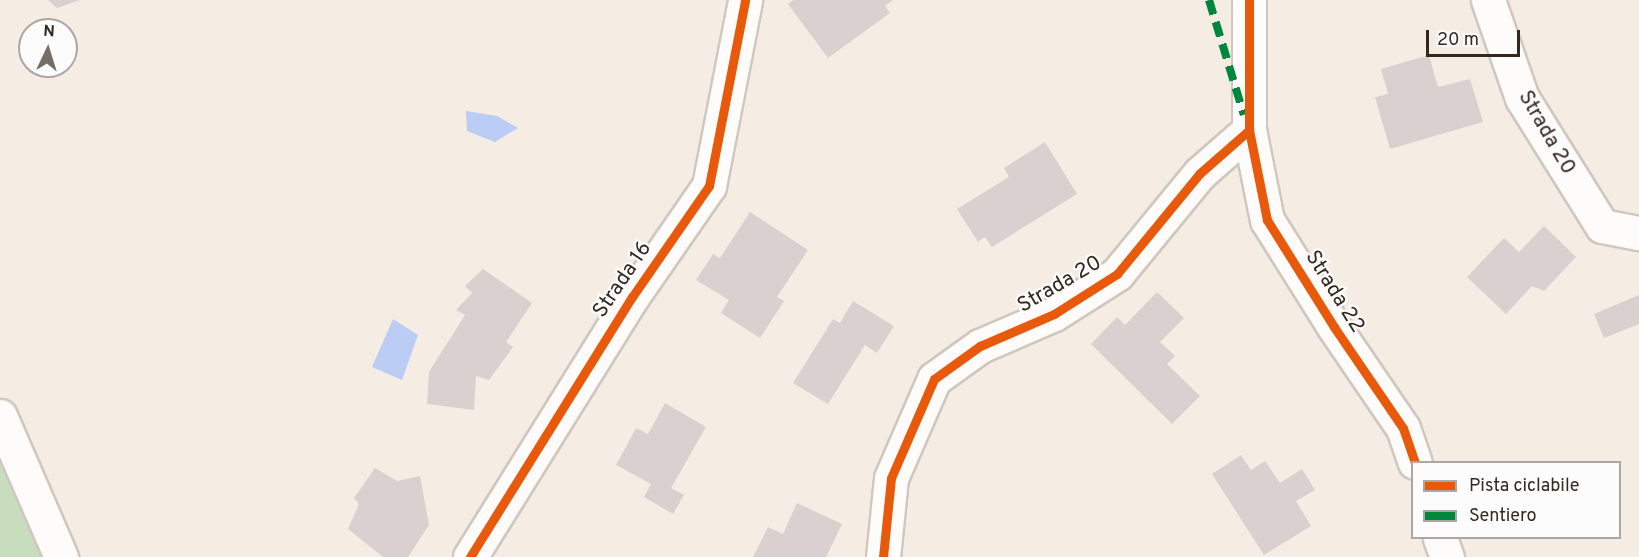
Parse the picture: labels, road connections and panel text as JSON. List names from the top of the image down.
{
  "streets": {
    "street": ["Strada 20", "Strada 16", "Strada 22"]
  },
  "crossings": [
    ["Strada 20", "Strada 22"]
  ],
  "legend": ["Pista ciclabile", "Sentiero"],
  "scale_bar": "20 m",
  "north": "top"
}
